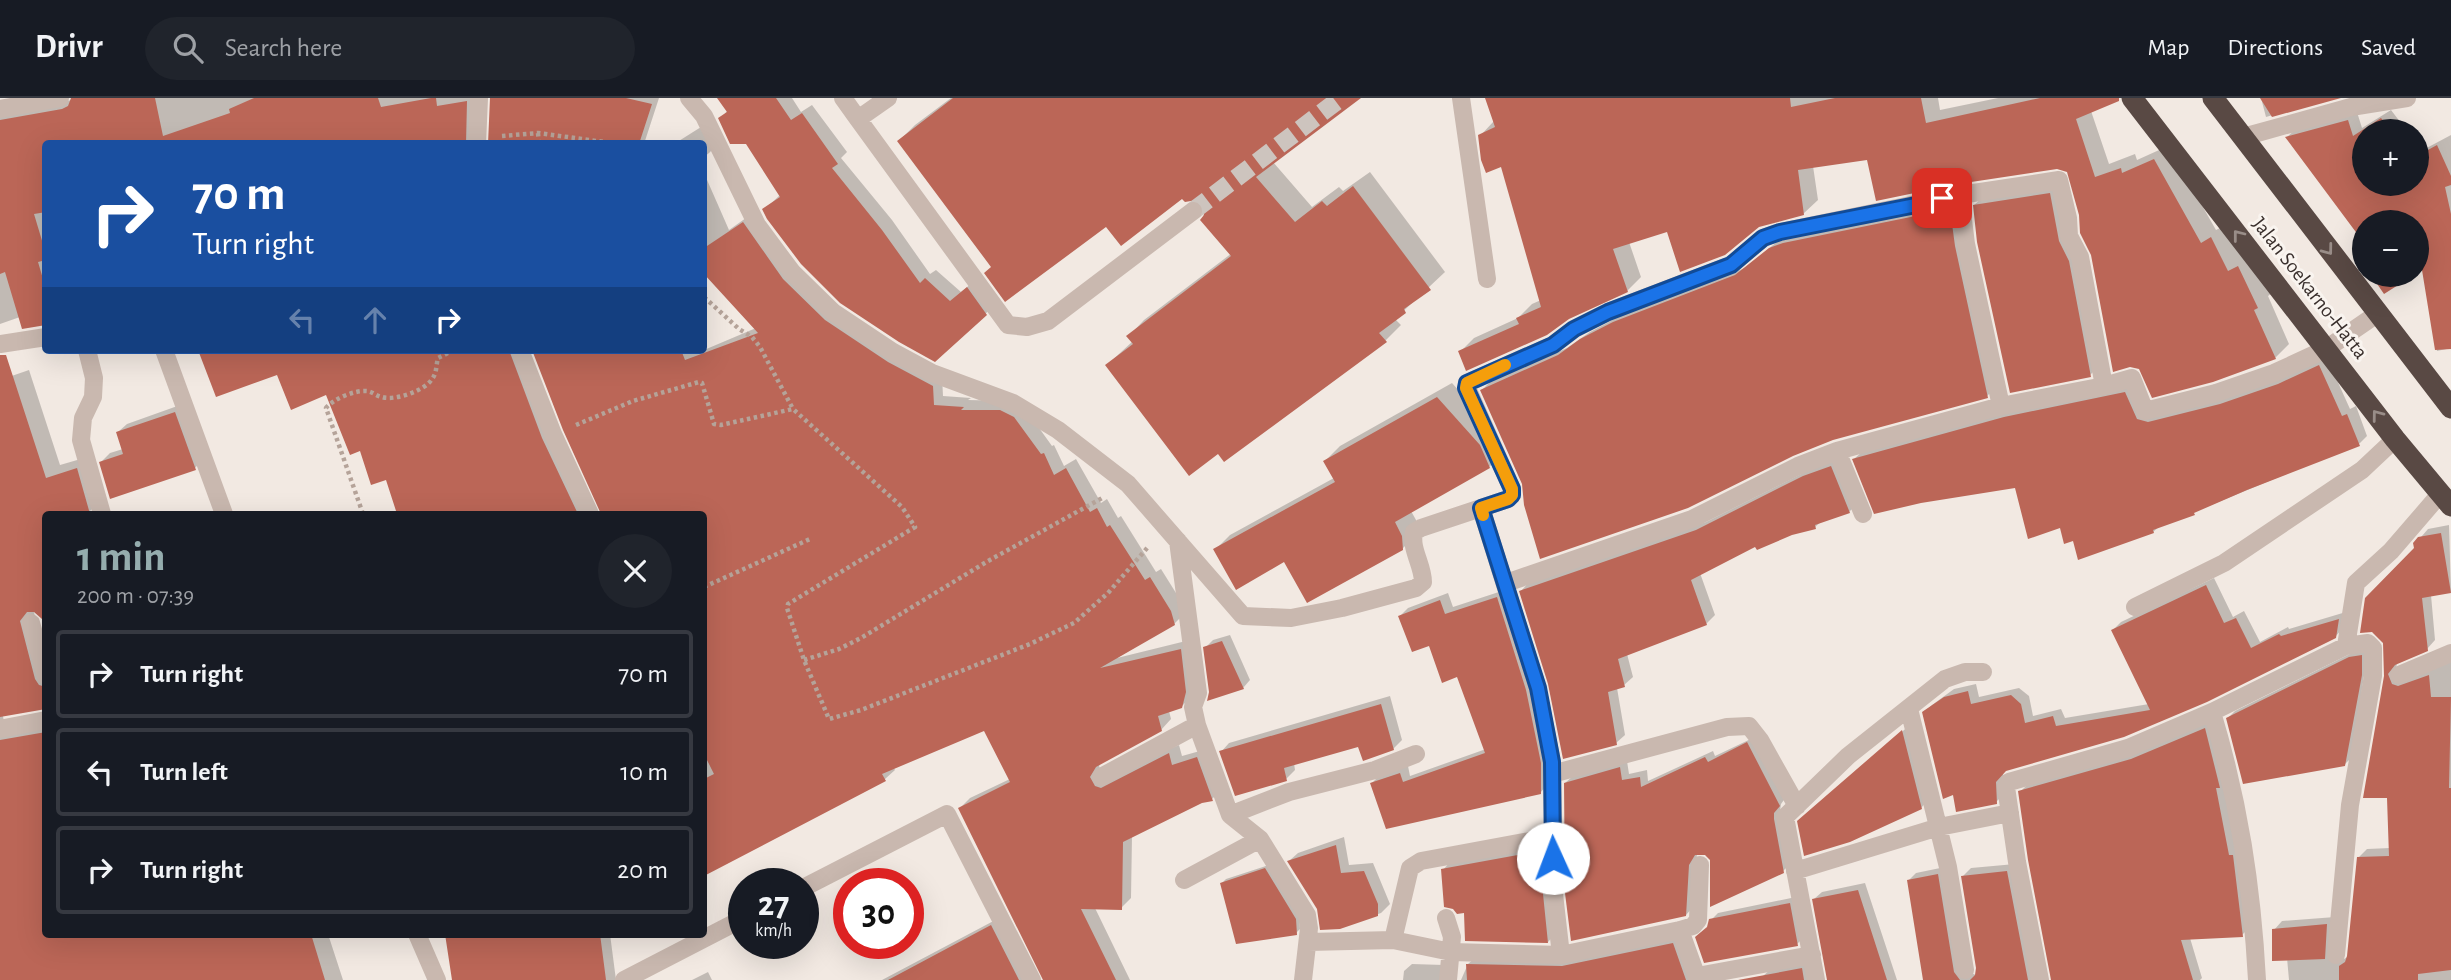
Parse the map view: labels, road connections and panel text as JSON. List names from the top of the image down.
{
  "streets": {
    "highway": ["Jalan Soekarno-Hatta"]
  },
  "page": {
    "header": "Drivr",
    "search": "Search here",
    "nav": ["Map", "Directions", "Saved"],
    "map_buttons": ["+", "−"],
    "turn": ["70 m", "Turn right"],
    "heading": ["1 min", "200 m · 07:39"],
    "list": [
      {
        "name": "Turn right",
        "value": "70 m"
      },
      {
        "name": "Turn left",
        "value": "10 m"
      },
      {
        "name": "Turn right",
        "value": "20 m"
      }
    ],
    "speed": "27 km/h",
    "limit": "30"
  }
}
